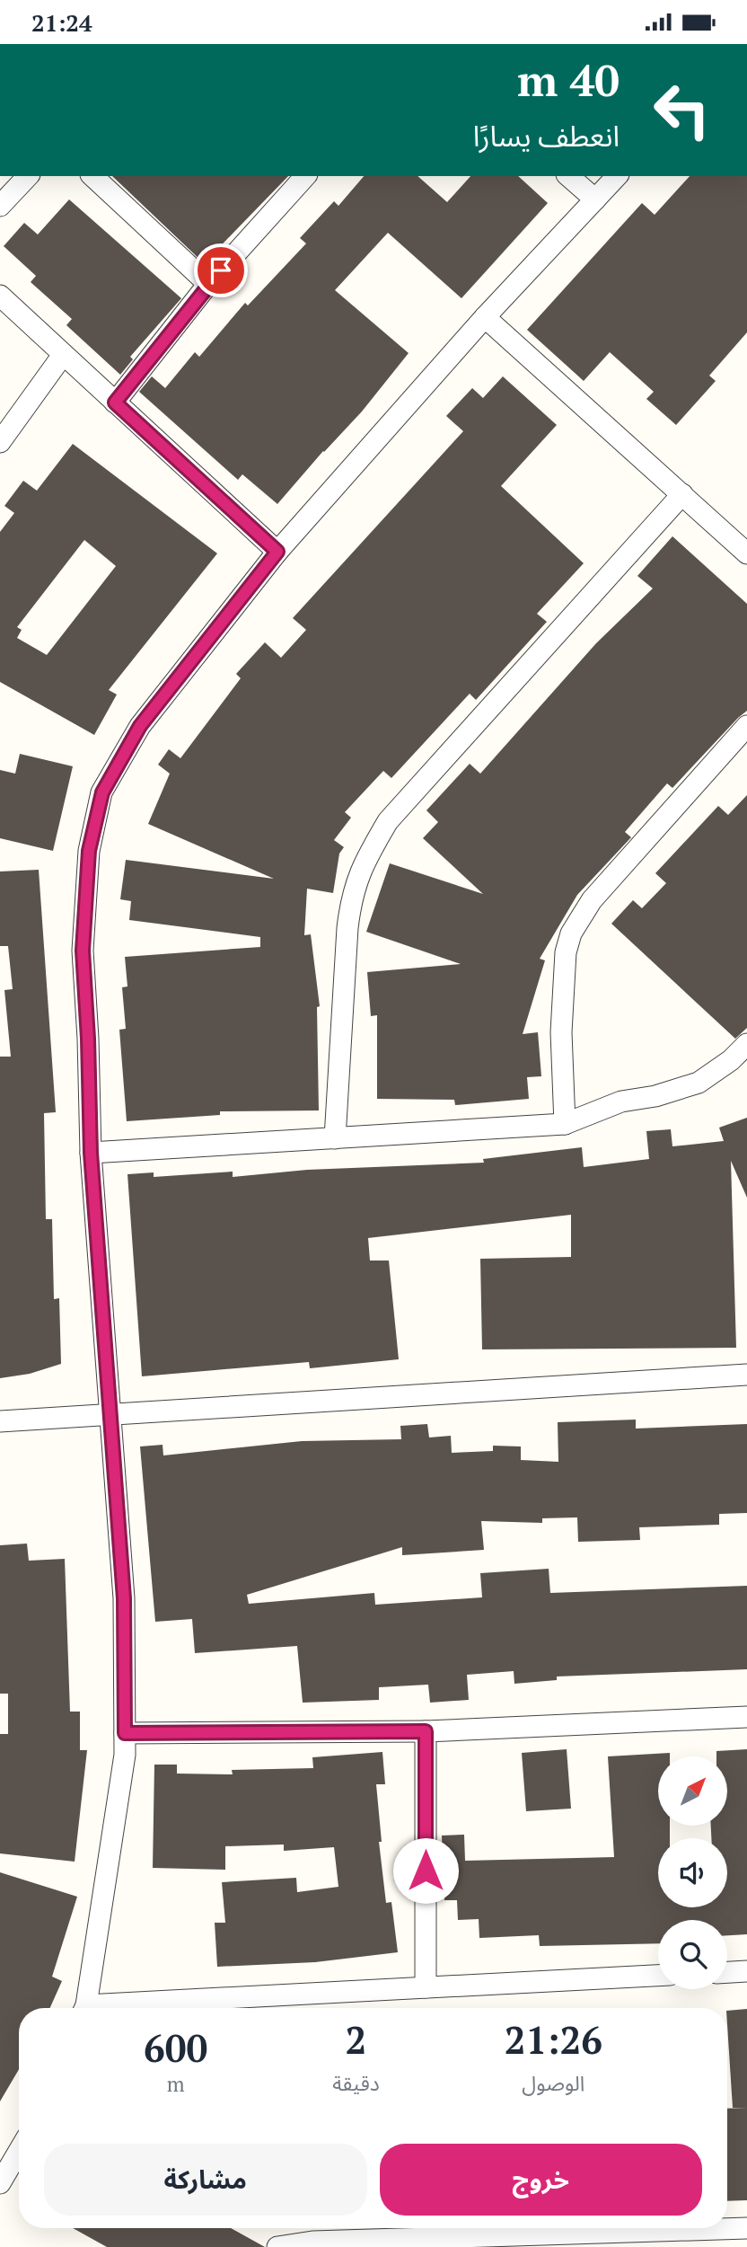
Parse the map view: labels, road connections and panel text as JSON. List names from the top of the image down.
{
  "north": "top right",
  "page": {
    "status": "21:24",
    "turn": ["40 m", "انعطف يسارًا"],
    "eta": [
      "21:26",
      "الوصول",
      "2",
      "دقيقة",
      "600",
      "m"
    ],
    "buttons": ["خروج", "مشاركة"]
  }
}
